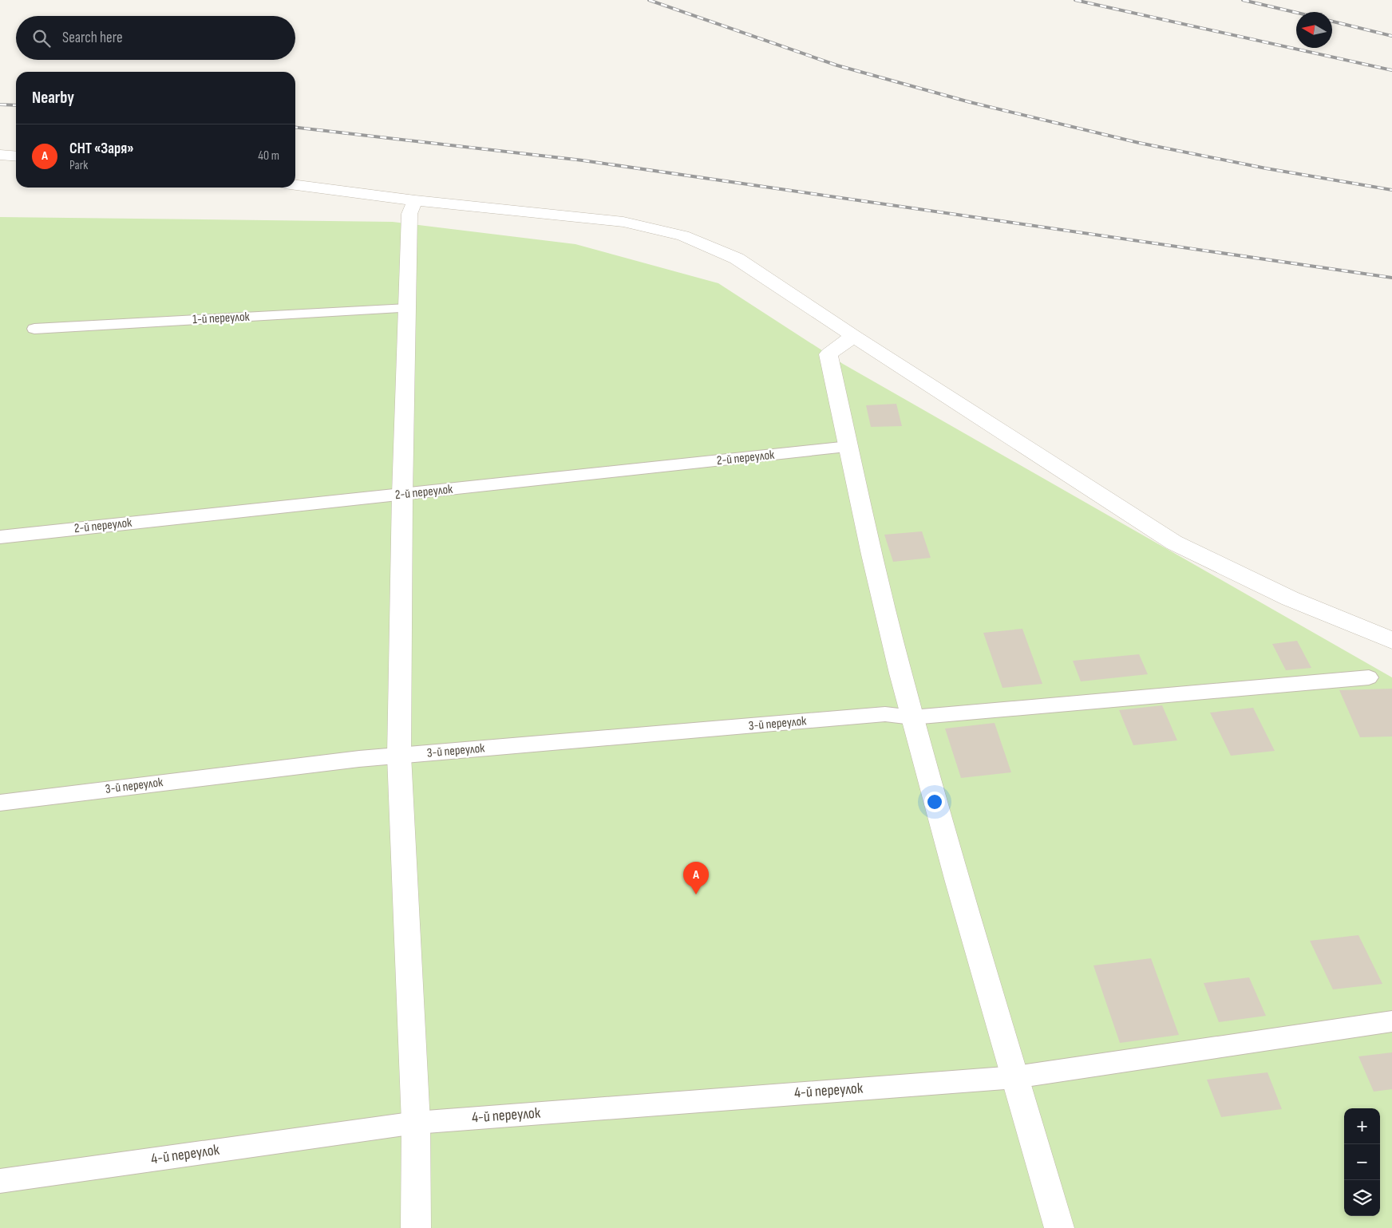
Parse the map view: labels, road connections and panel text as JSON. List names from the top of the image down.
{
  "streets": {
    "lane": [
      "1-й переулок",
      "2-й переулок",
      "3-й переулок",
      "4-й переулок"
    ]
  },
  "north": "left",
  "page": {
    "search": "Search here",
    "heading": "Nearby",
    "list": [
      {
        "mark": "A",
        "name": "СНТ «Заря»",
        "note": "Park",
        "value": "40 m"
      }
    ],
    "pins": "A",
    "map_buttons": ["+", "−"]
  }
}
